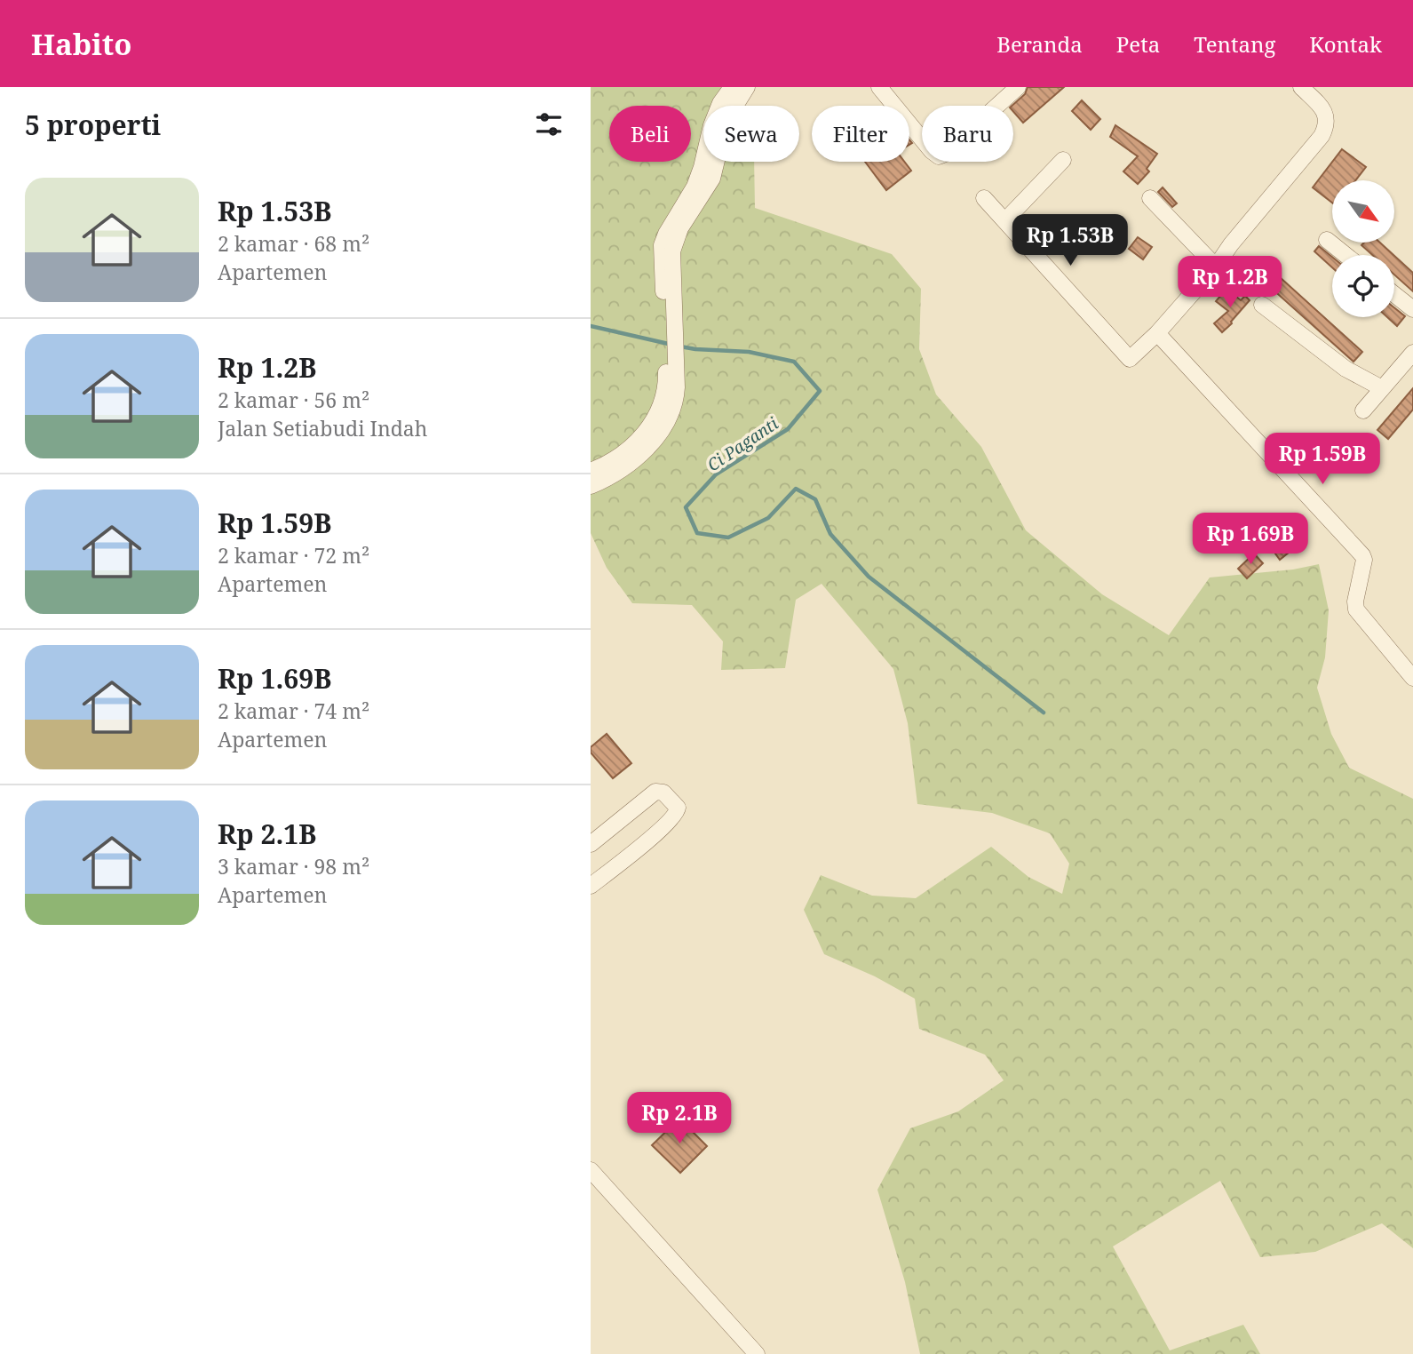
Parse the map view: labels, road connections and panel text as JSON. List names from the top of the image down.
{
  "water": ["Ci Paganti"],
  "north": "bottom right",
  "page": {
    "header": "Habito",
    "nav": [
      "Beranda",
      "Peta",
      "Tentang",
      "Kontak"
    ],
    "heading": "5 properti",
    "chip": [
      "Beli",
      "Sewa",
      "Filter",
      "Baru"
    ],
    "list": [
      {
        "name": "Rp 1.53B",
        "note": "2 kamar · 68 m² · Apartemen"
      },
      {
        "name": "Rp 1.2B",
        "note": "2 kamar · 56 m² · Jalan Setiabudi Indah"
      },
      {
        "name": "Rp 1.59B",
        "note": "2 kamar · 72 m² · Apartemen"
      },
      {
        "name": "Rp 1.69B",
        "note": "2 kamar · 74 m² · Apartemen"
      },
      {
        "name": "Rp 2.1B",
        "note": "3 kamar · 98 m² · Apartemen"
      }
    ],
    "price": [
      "Rp 1.53B",
      "Rp 1.2B",
      "Rp 1.59B",
      "Rp 1.69B",
      "Rp 2.1B"
    ]
  }
}
